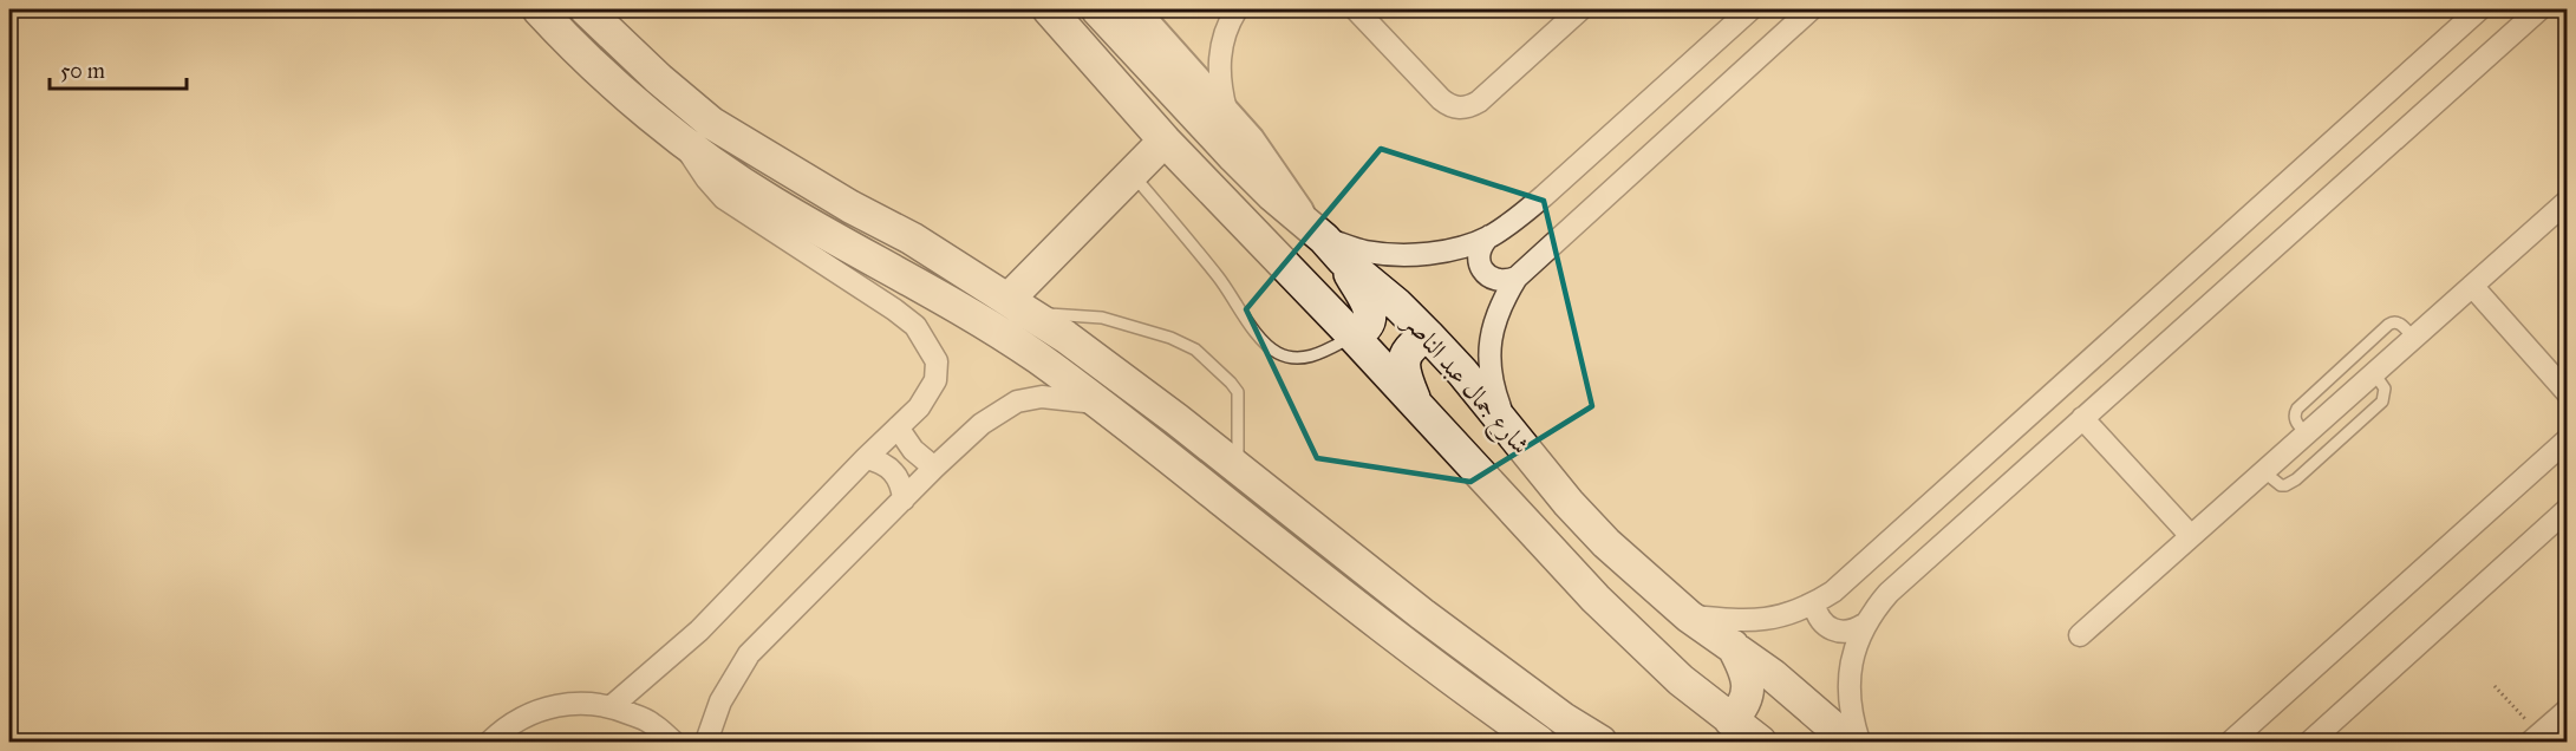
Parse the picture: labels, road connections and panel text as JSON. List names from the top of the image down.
{
  "streets": {
    "main road": ["شارع جمال عبد الناصر"]
  },
  "scale_bar": "50 m"
}
